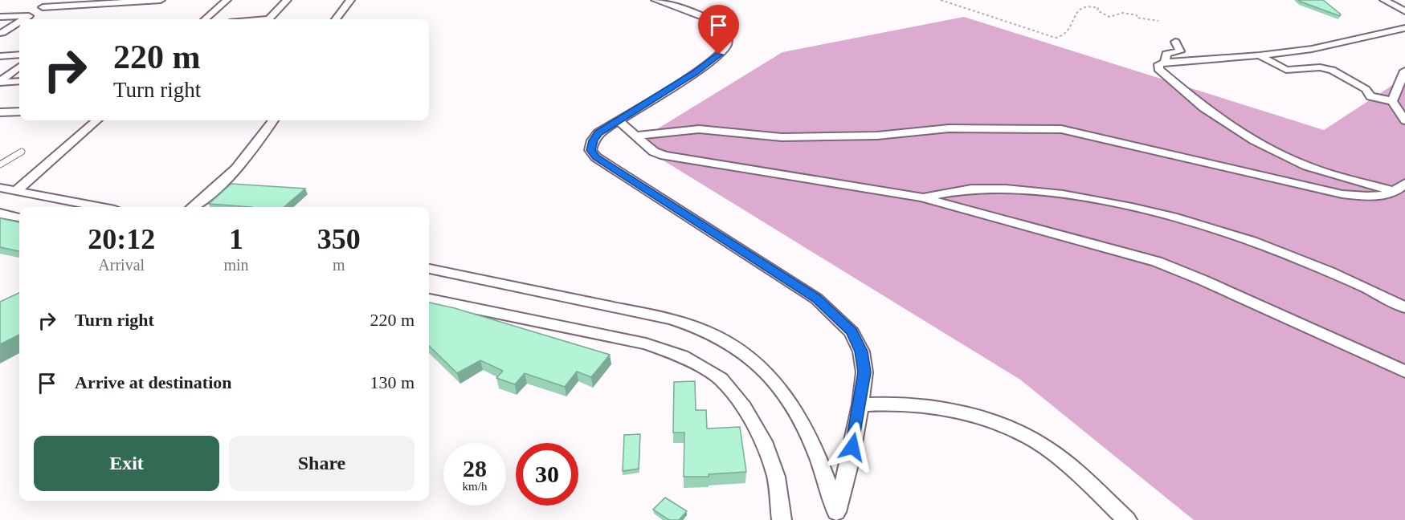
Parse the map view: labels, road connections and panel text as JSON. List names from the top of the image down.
{
  "page": {
    "turn": ["220 m", "Turn right"],
    "eta": [
      "20:12",
      "Arrival",
      "1",
      "min",
      "350",
      "m"
    ],
    "list": [
      {
        "name": "Turn right",
        "value": "220 m"
      },
      {
        "name": "Arrive at destination",
        "value": "130 m"
      }
    ],
    "buttons": ["Exit", "Share"],
    "speed": "28 km/h",
    "limit": "30"
  }
}
